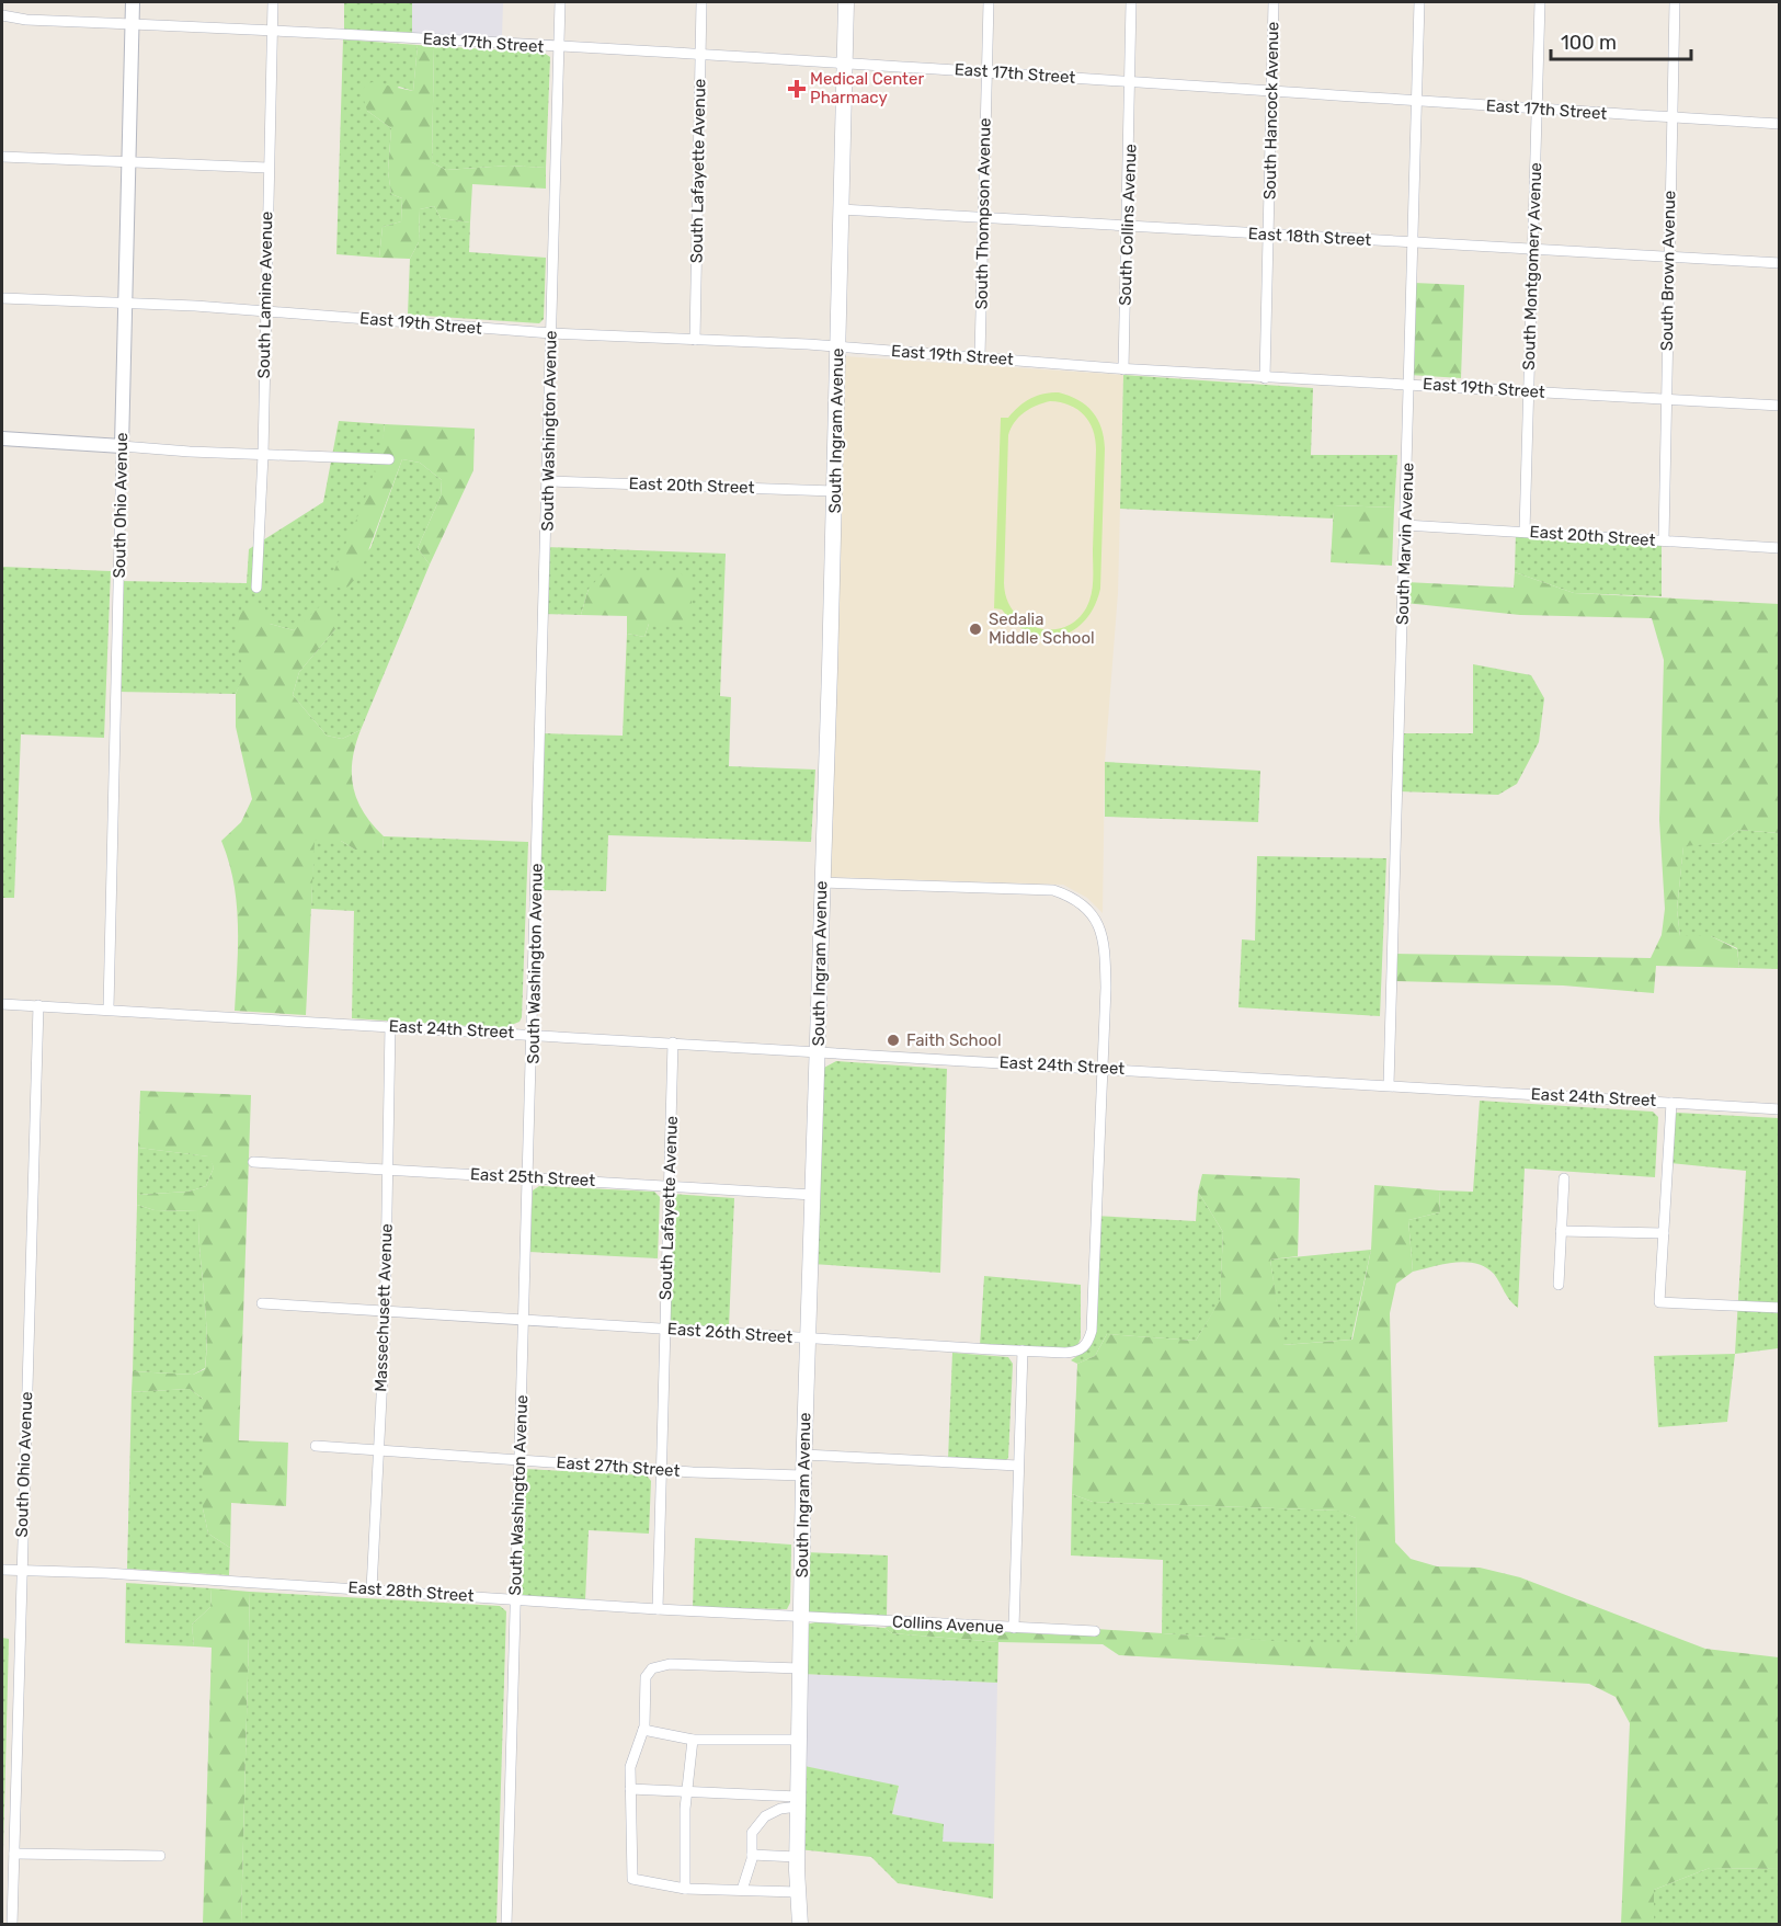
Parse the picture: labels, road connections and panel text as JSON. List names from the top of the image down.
{
  "streets": {
    "main road": ["South Ingram Avenue"],
    "street": [
      "East 17th Street",
      "South Hancock Avenue",
      "South Lafayette Avenue",
      "South Thompson Avenue",
      "South Collins Avenue",
      "East 18th Street",
      "South Montgomery Avenue",
      "South Brown Avenue",
      "South Lamine Avenue",
      "East 19th Street",
      "South Washington Avenue",
      "East 20th Street",
      "South Ohio Avenue",
      "South Marvin Avenue",
      "East 24th Street",
      "East 25th Street",
      "Massechusett Avenue",
      "East 26th Street",
      "East 27th Street",
      "East 28th Street",
      "Collins Avenue"
    ]
  },
  "crossings": [
    ["East 17th Street", "South Hancock Avenue"],
    ["East 17th Street", "South Lafayette Avenue"],
    ["East 17th Street", "South Thompson Avenue"],
    ["East 17th Street", "South Collins Avenue"],
    ["East 17th Street", "South Montgomery Avenue"],
    ["East 17th Street", "South Brown Avenue"],
    ["East 17th Street", "South Lamine Avenue"],
    ["East 17th Street", "South Washington Avenue"],
    ["East 17th Street", "South Ingram Avenue"],
    ["East 17th Street", "South Ohio Avenue"],
    ["East 17th Street", "South Marvin Avenue"],
    ["South Hancock Avenue", "East 18th Street"],
    ["South Hancock Avenue", "East 19th Street"],
    ["South Lafayette Avenue", "East 19th Street"],
    ["South Lafayette Avenue", "East 24th Street"],
    ["South Lafayette Avenue", "East 25th Street"],
    ["South Lafayette Avenue", "East 26th Street"],
    ["South Lafayette Avenue", "East 27th Street"],
    ["South Lafayette Avenue", "East 28th Street"],
    ["South Thompson Avenue", "East 18th Street"],
    ["South Thompson Avenue", "East 19th Street"],
    ["South Collins Avenue", "East 18th Street"],
    ["South Collins Avenue", "East 19th Street"],
    ["East 18th Street", "South Montgomery Avenue"],
    ["East 18th Street", "South Brown Avenue"],
    ["East 18th Street", "South Ingram Avenue"],
    ["East 18th Street", "South Marvin Avenue"],
    ["South Montgomery Avenue", "East 19th Street"],
    ["South Montgomery Avenue", "East 20th Street"],
    ["South Brown Avenue", "East 19th Street"],
    ["South Brown Avenue", "East 20th Street"],
    ["South Lamine Avenue", "East 19th Street"],
    ["East 19th Street", "South Washington Avenue"],
    ["East 19th Street", "South Ingram Avenue"],
    ["East 19th Street", "South Ohio Avenue"],
    ["East 19th Street", "South Marvin Avenue"],
    ["South Washington Avenue", "East 20th Street"],
    ["South Washington Avenue", "East 24th Street"],
    ["South Washington Avenue", "East 25th Street"],
    ["South Washington Avenue", "East 26th Street"],
    ["South Washington Avenue", "East 27th Street"],
    ["South Washington Avenue", "East 28th Street"],
    ["South Ingram Avenue", "East 20th Street"],
    ["South Ingram Avenue", "East 24th Street"],
    ["South Ingram Avenue", "East 25th Street"],
    ["South Ingram Avenue", "East 26th Street"],
    ["South Ingram Avenue", "East 27th Street"],
    ["South Ingram Avenue", "East 28th Street"],
    ["South Ingram Avenue", "Collins Avenue"],
    ["East 20th Street", "South Marvin Avenue"],
    ["South Ohio Avenue", "East 24th Street"],
    ["South Ohio Avenue", "East 28th Street"],
    ["South Marvin Avenue", "East 24th Street"],
    ["East 24th Street", "Massechusett Avenue"],
    ["East 24th Street", "East 26th Street"],
    ["East 25th Street", "Massechusett Avenue"],
    ["Massechusett Avenue", "East 26th Street"],
    ["Massechusett Avenue", "East 27th Street"],
    ["Massechusett Avenue", "East 28th Street"],
    ["East 28th Street", "Collins Avenue"]
  ],
  "places": {
    "health": ["Medical Center Pharmacy"],
    "other": ["Sedalia Middle School", "Faith School"]
  },
  "scale_bar": "100 m"
}
